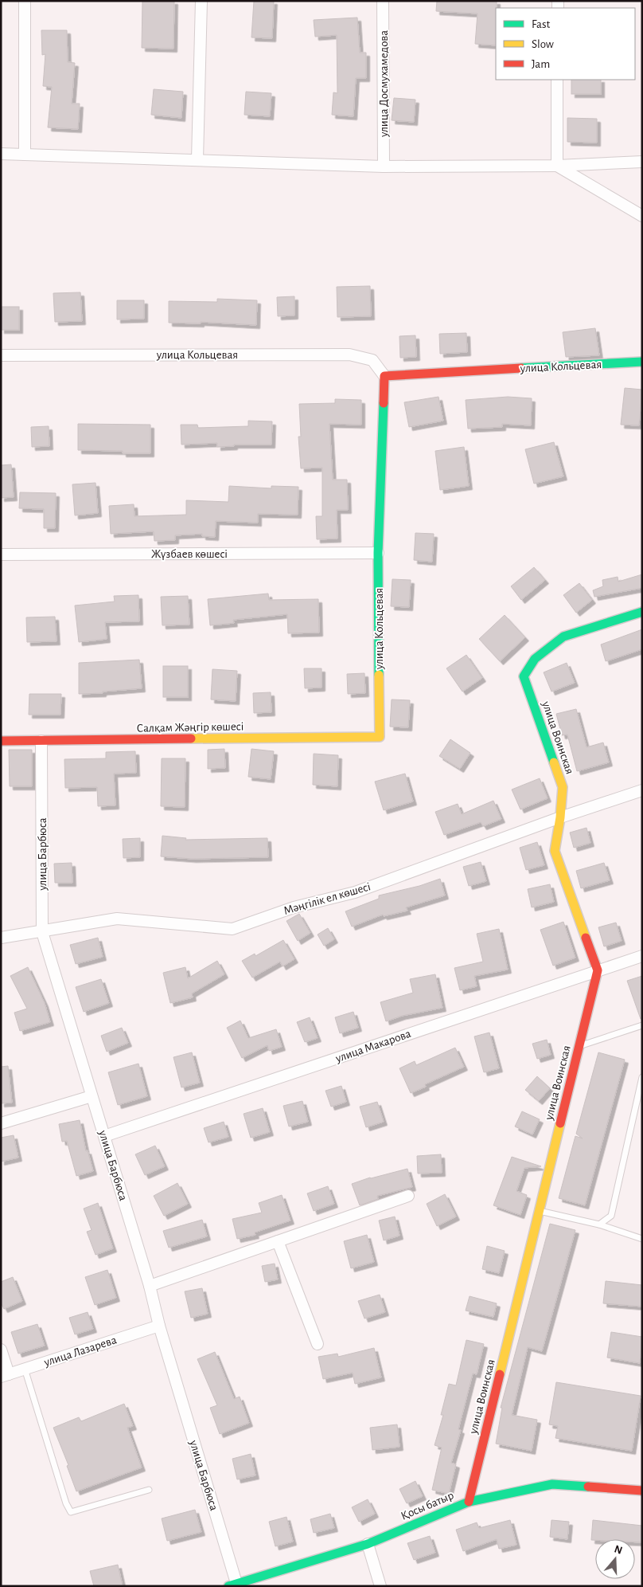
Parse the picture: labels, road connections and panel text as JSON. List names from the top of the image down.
{
  "streets": {
    "street": [
      "улица Досмухамедова",
      "улица Кольцевая",
      "Жүзбаев көшесі",
      "Салқам Жәңгір көшесі",
      "улица Воинская",
      "улица Барбюса",
      "Мәңгілік ел көшесі",
      "улица Макарова",
      "улица Лазарева",
      "Қосы батыр"
    ]
  },
  "crossings": [
    ["улица Кольцевая", "Жүзбаев көшесі"],
    ["улица Кольцевая", "Салқам Жәңгір көшесі"],
    ["Салқам Жәңгір көшесі", "улица Барбюса"],
    ["улица Воинская", "Мәңгілік ел көшесі"],
    ["улица Воинская", "улица Макарова"],
    ["улица Воинская", "Қосы батыр"],
    ["улица Барбюса", "Мәңгілік ел көшесі"],
    ["улица Барбюса", "улица Макарова"],
    ["улица Барбюса", "улица Лазарева"],
    ["улица Барбюса", "Қосы батыр"]
  ],
  "legend": ["Fast", "Slow", "Jam"],
  "north": "top"
}
